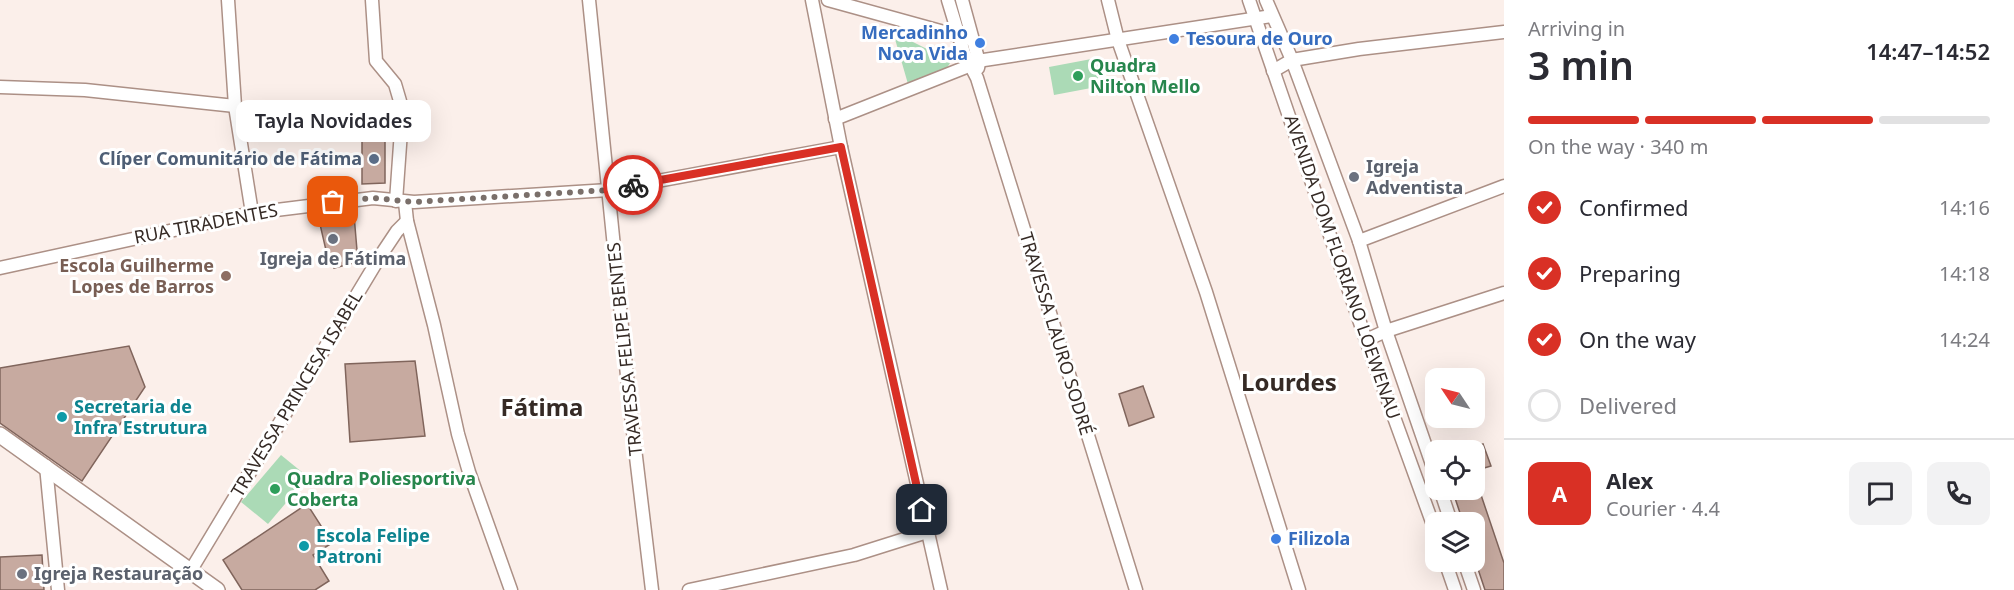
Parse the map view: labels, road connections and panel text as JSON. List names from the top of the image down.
{
  "streets": {
    "street": [
      "RUA TIRADENTES",
      "AVENIDA DOM FLORIANO LOEWENAU",
      "TRAVESSA LAURO SODRÉ",
      "TRAVESSA FELIPE BENTES",
      "TRAVESSA PRINCESA ISABEL"
    ]
  },
  "crossings": [
    ["RUA TIRADENTES", "TRAVESSA FELIPE BENTES"]
  ],
  "districts": ["Lourdes", "Fátima"],
  "places": [
    "Tesoura de Ouro",
    "Mercadinho Nova Vida",
    "Quadra Nilton Mello",
    "Clíper Comunitário de Fátima",
    "Igreja Adventista",
    "Tayla Novidades",
    "Igreja de Fátima",
    "Escola Guilherme Lopes de Barros",
    "Secretaria de Infra Estrutura",
    "Quadra Poliesportiva Coberta",
    "Filizola",
    "Escola Felipe Patroni",
    "Igreja Restauração"
  ],
  "north": "top left",
  "page": {
    "heading": ["3 min", "Arriving in", "14:47–14:52"],
    "panel": ["Alex", "Courier · 4.4"],
    "bubble": "Tayla Novidades",
    "bar": "On the way · 340 m",
    "list": [
      ["Confirmed", "14:16"],
      ["Preparing", "14:18"],
      ["On the way", "14:24"],
      "Delivered"
    ],
    "round": "A"
  }
}
